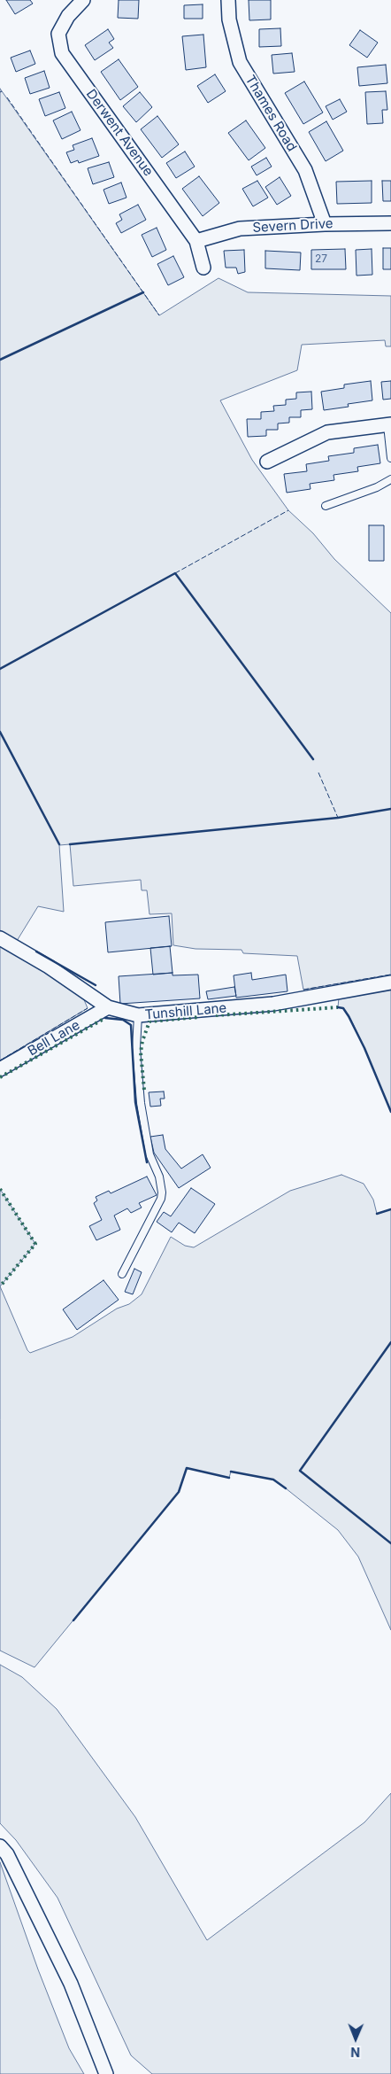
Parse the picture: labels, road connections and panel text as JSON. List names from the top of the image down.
{
  "streets": {
    "street": [
      "Thames Road",
      "Derwent Avenue",
      "Severn Drive",
      "Tunshill Lane",
      "Bell Lane"
    ]
  },
  "crossings": [
    ["Thames Road", "Severn Drive"],
    ["Derwent Avenue", "Severn Drive"],
    ["Tunshill Lane", "Bell Lane"]
  ],
  "house_numbers": ["27"],
  "north": "bottom"
}
